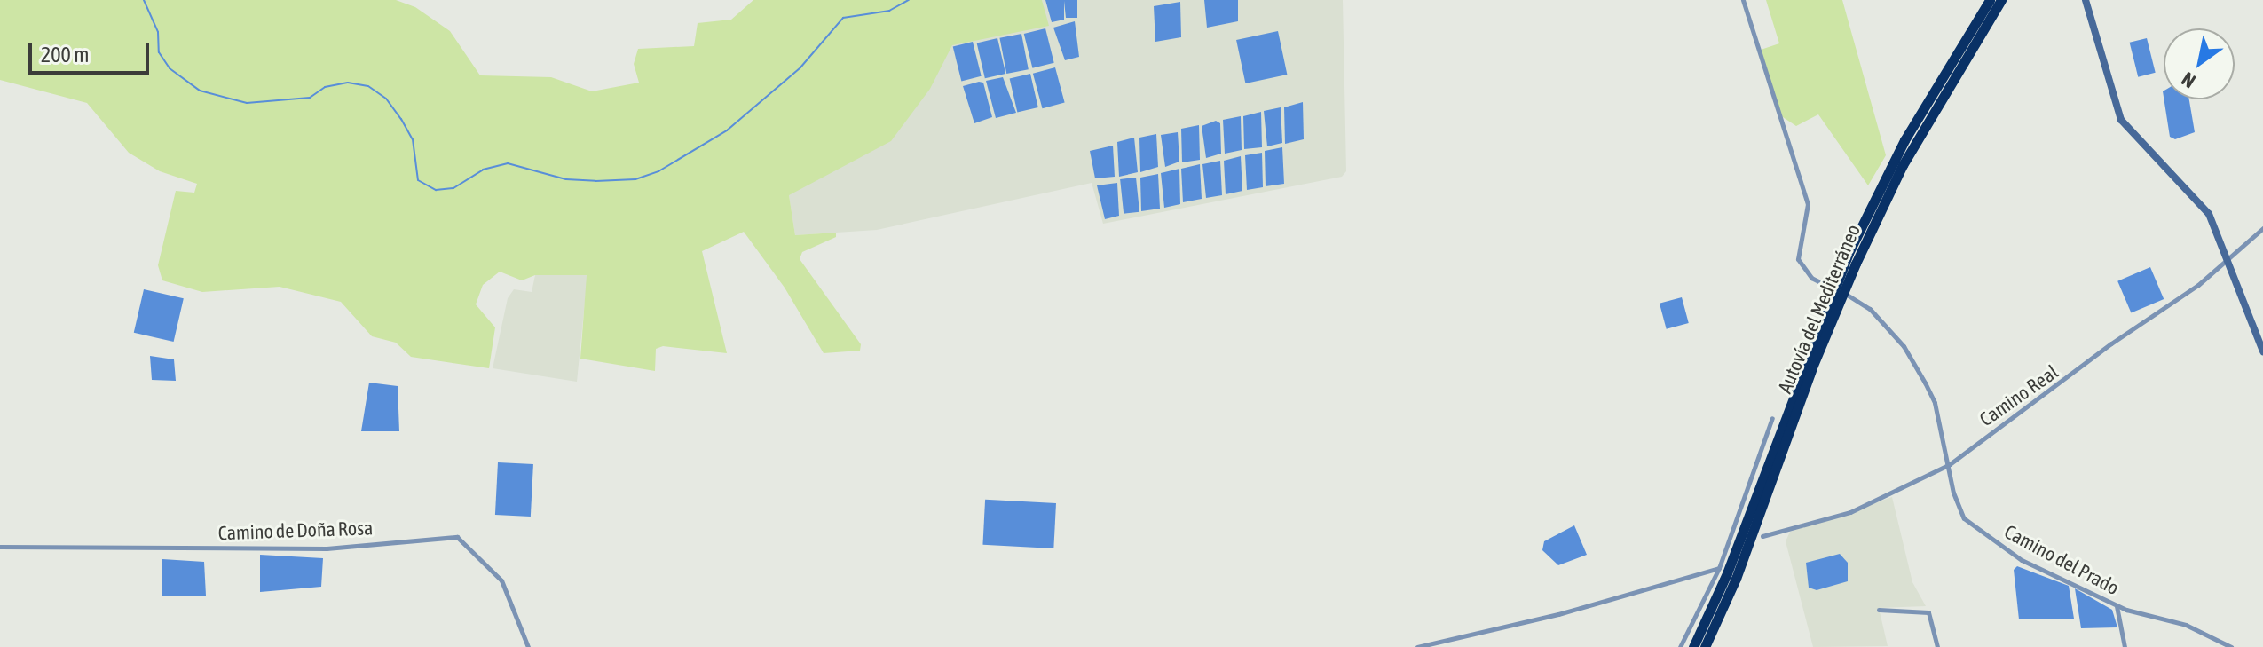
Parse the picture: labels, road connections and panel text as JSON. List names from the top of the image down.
{
  "streets": {
    "highway": ["Autovía del Mediterráneo"],
    "street": ["Camino Real", "Camino de Doña Rosa", "Camino del Prado"]
  },
  "crossings": [
    ["Camino Real", "Camino del Prado"]
  ],
  "scale_bar": "200 m",
  "north": "bottom left"
}
